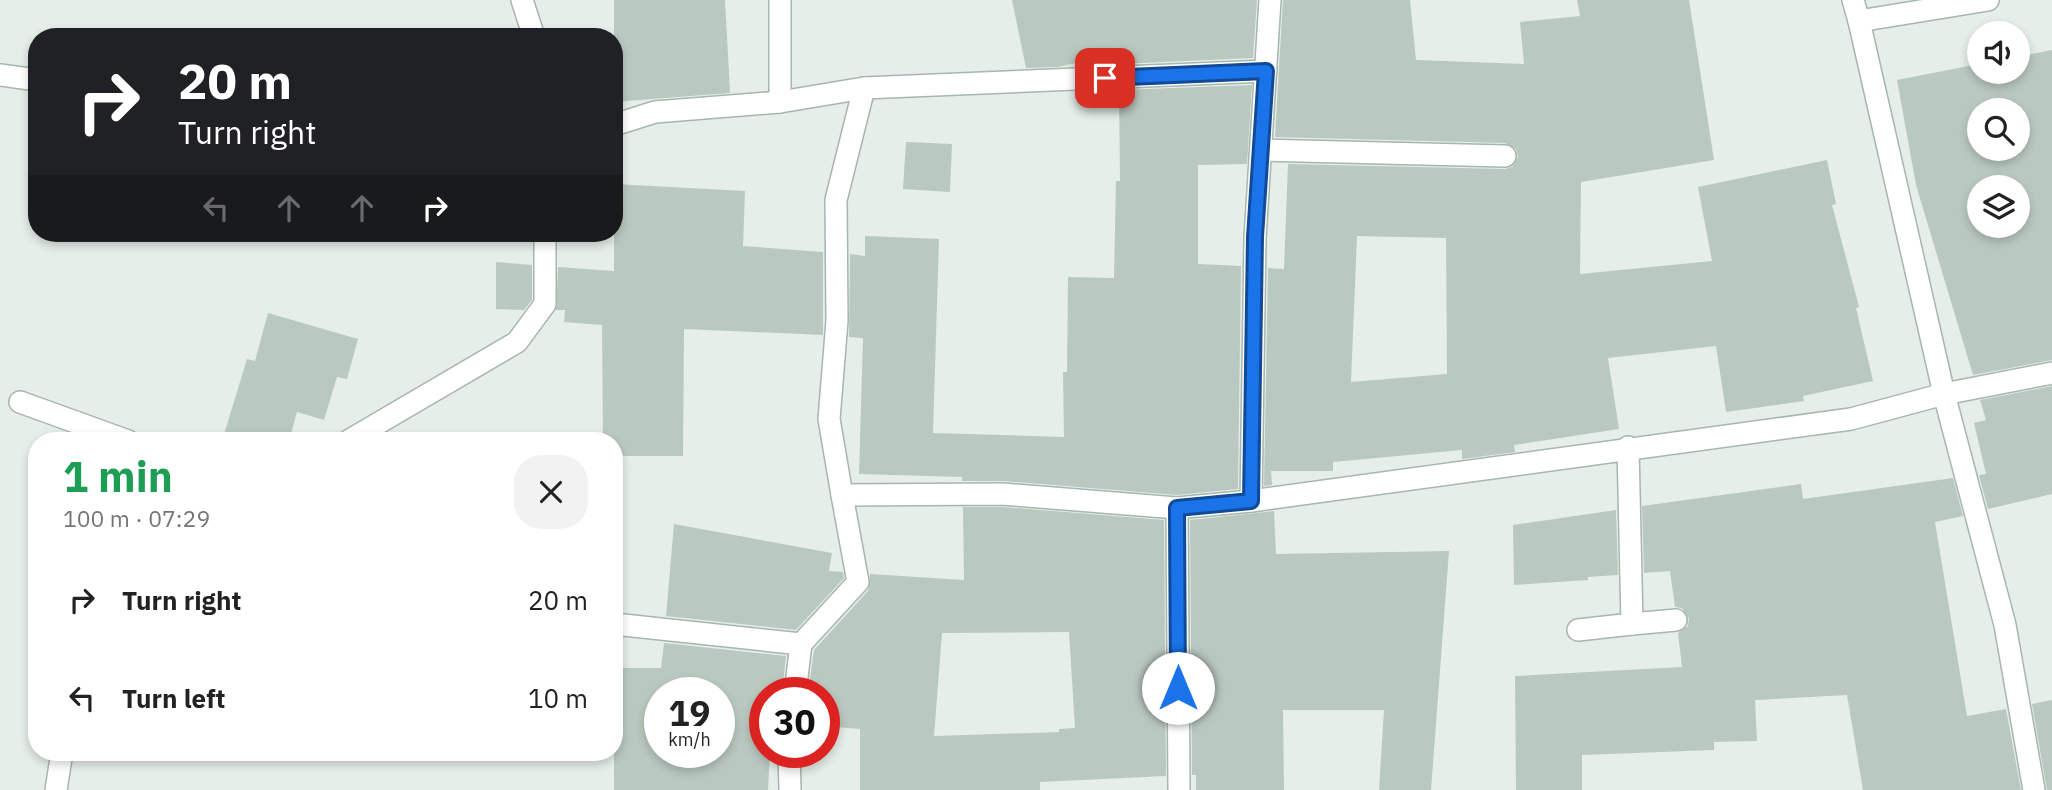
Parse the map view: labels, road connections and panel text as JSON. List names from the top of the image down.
{
  "page": {
    "turn": ["20 m", "Turn right"],
    "heading": ["1 min", "100 m · 07:29"],
    "list": [
      {
        "name": "Turn right",
        "value": "20 m"
      },
      {
        "name": "Turn left",
        "value": "10 m"
      }
    ],
    "speed": "19 km/h",
    "limit": "30"
  }
}
